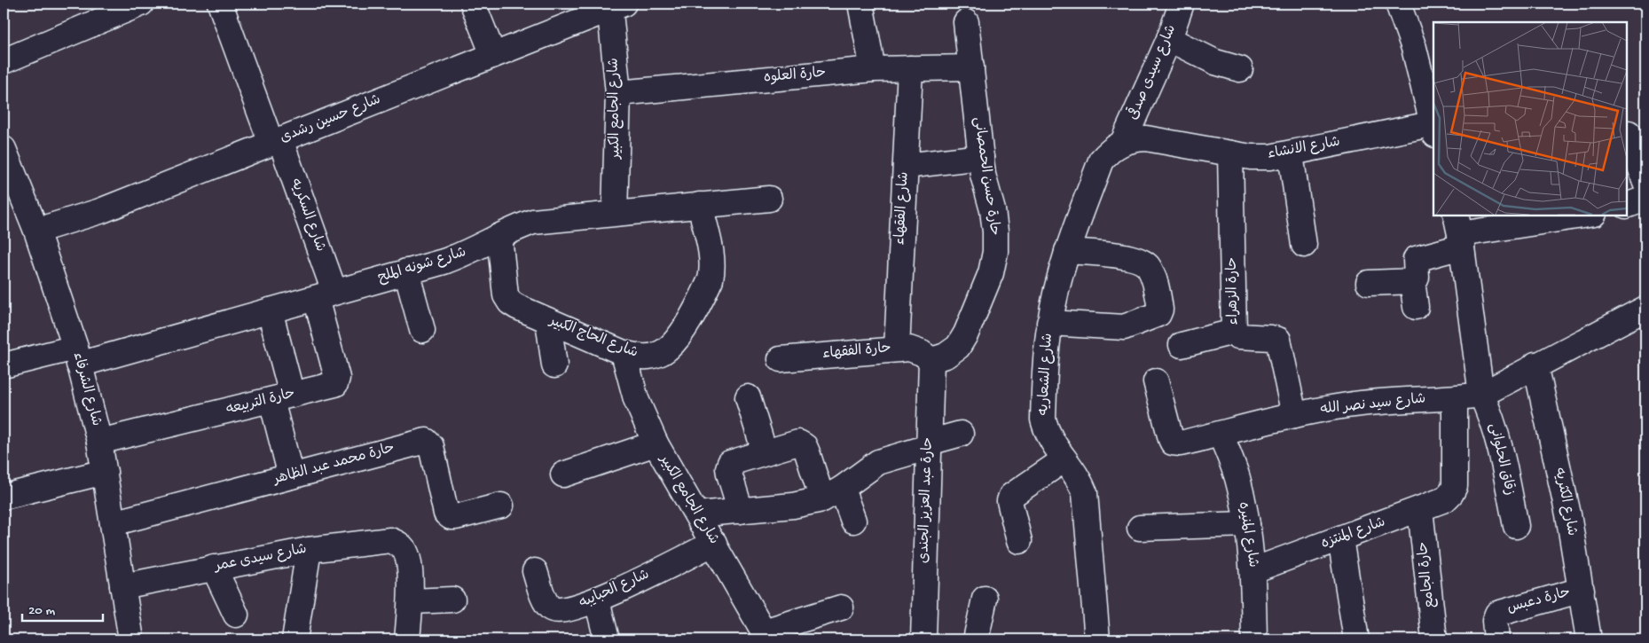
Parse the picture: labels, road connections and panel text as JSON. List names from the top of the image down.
{
  "streets": {
    "street": [
      "شارع سيدى صدقى",
      "حارة العلوه",
      "شارع الجامع الكبير",
      "شارع حسين رشدى",
      "شارع الانشاء",
      "حارة حسن الحمصانى",
      "شارع الفقهاء",
      "شارع السكريه",
      "شارع شونه الملح",
      "حارة الزهراء",
      "شارع الحاج الكبير",
      "حارة الفقهاء",
      "شارع الشعاريه",
      "شارع الشرفاء",
      "حارة التربيعه",
      "شارع سيد نصر الله",
      "زقاق الحلوانى",
      "حارة محمد عبد الظاهر",
      "حارة عبد العزيز الجندى",
      "شارع الكثريه",
      "شارع المنتزه",
      "شارع المنيره",
      "شارع سيدى عمر",
      "حارة الجامع",
      "شارع الحبايبه",
      "حارة دعبس"
    ]
  },
  "crossings": [
    ["شارع سيدى صدقى", "شارع الانشاء"],
    ["شارع سيدى صدقى", "شارع الشعاريه"],
    ["حارة العلوه", "شارع الجامع الكبير"],
    ["حارة العلوه", "حارة حسن الحمصانى"],
    ["حارة العلوه", "شارع الفقهاء"],
    ["شارع الجامع الكبير", "شارع حسين رشدى"],
    ["شارع الجامع الكبير", "شارع شونه الملح"],
    ["شارع الجامع الكبير", "شارع الحاج الكبير"],
    ["شارع الجامع الكبير", "شارع الحبايبه"],
    ["شارع حسين رشدى", "شارع السكريه"],
    ["شارع حسين رشدى", "شارع الشرفاء"],
    ["شارع الانشاء", "حارة الزهراء"],
    ["شارع الانشاء", "شارع الشعاريه"],
    ["حارة حسن الحمصانى", "حارة الفقهاء"],
    ["حارة حسن الحمصانى", "حارة عبد العزيز الجندى"],
    ["شارع الفقهاء", "حارة الفقهاء"],
    ["شارع السكريه", "شارع شونه الملح"],
    ["شارع السكريه", "حارة التربيعه"],
    ["شارع شونه الملح", "شارع الحاج الكبير"],
    ["شارع شونه الملح", "شارع الشرفاء"],
    ["شارع شونه الملح", "حارة التربيعه"],
    ["حارة الزهراء", "شارع سيد نصر الله"],
    ["حارة الفقهاء", "حارة عبد العزيز الجندى"],
    ["شارع الشرفاء", "حارة التربيعه"],
    ["شارع الشرفاء", "حارة محمد عبد الظاهر"],
    ["شارع الشرفاء", "شارع سيدى عمر"],
    ["شارع سيد نصر الله", "زقاق الحلوانى"],
    ["شارع سيد نصر الله", "شارع الكثريه"],
    ["شارع سيد نصر الله", "شارع المنتزه"],
    ["شارع سيد نصر الله", "شارع المنيره"],
    ["شارع الكثريه", "حارة دعبس"],
    ["شارع المنتزه", "شارع المنيره"],
    ["شارع المنتزه", "حارة الجامع"]
  ],
  "scale_bar": "20 m"
}
